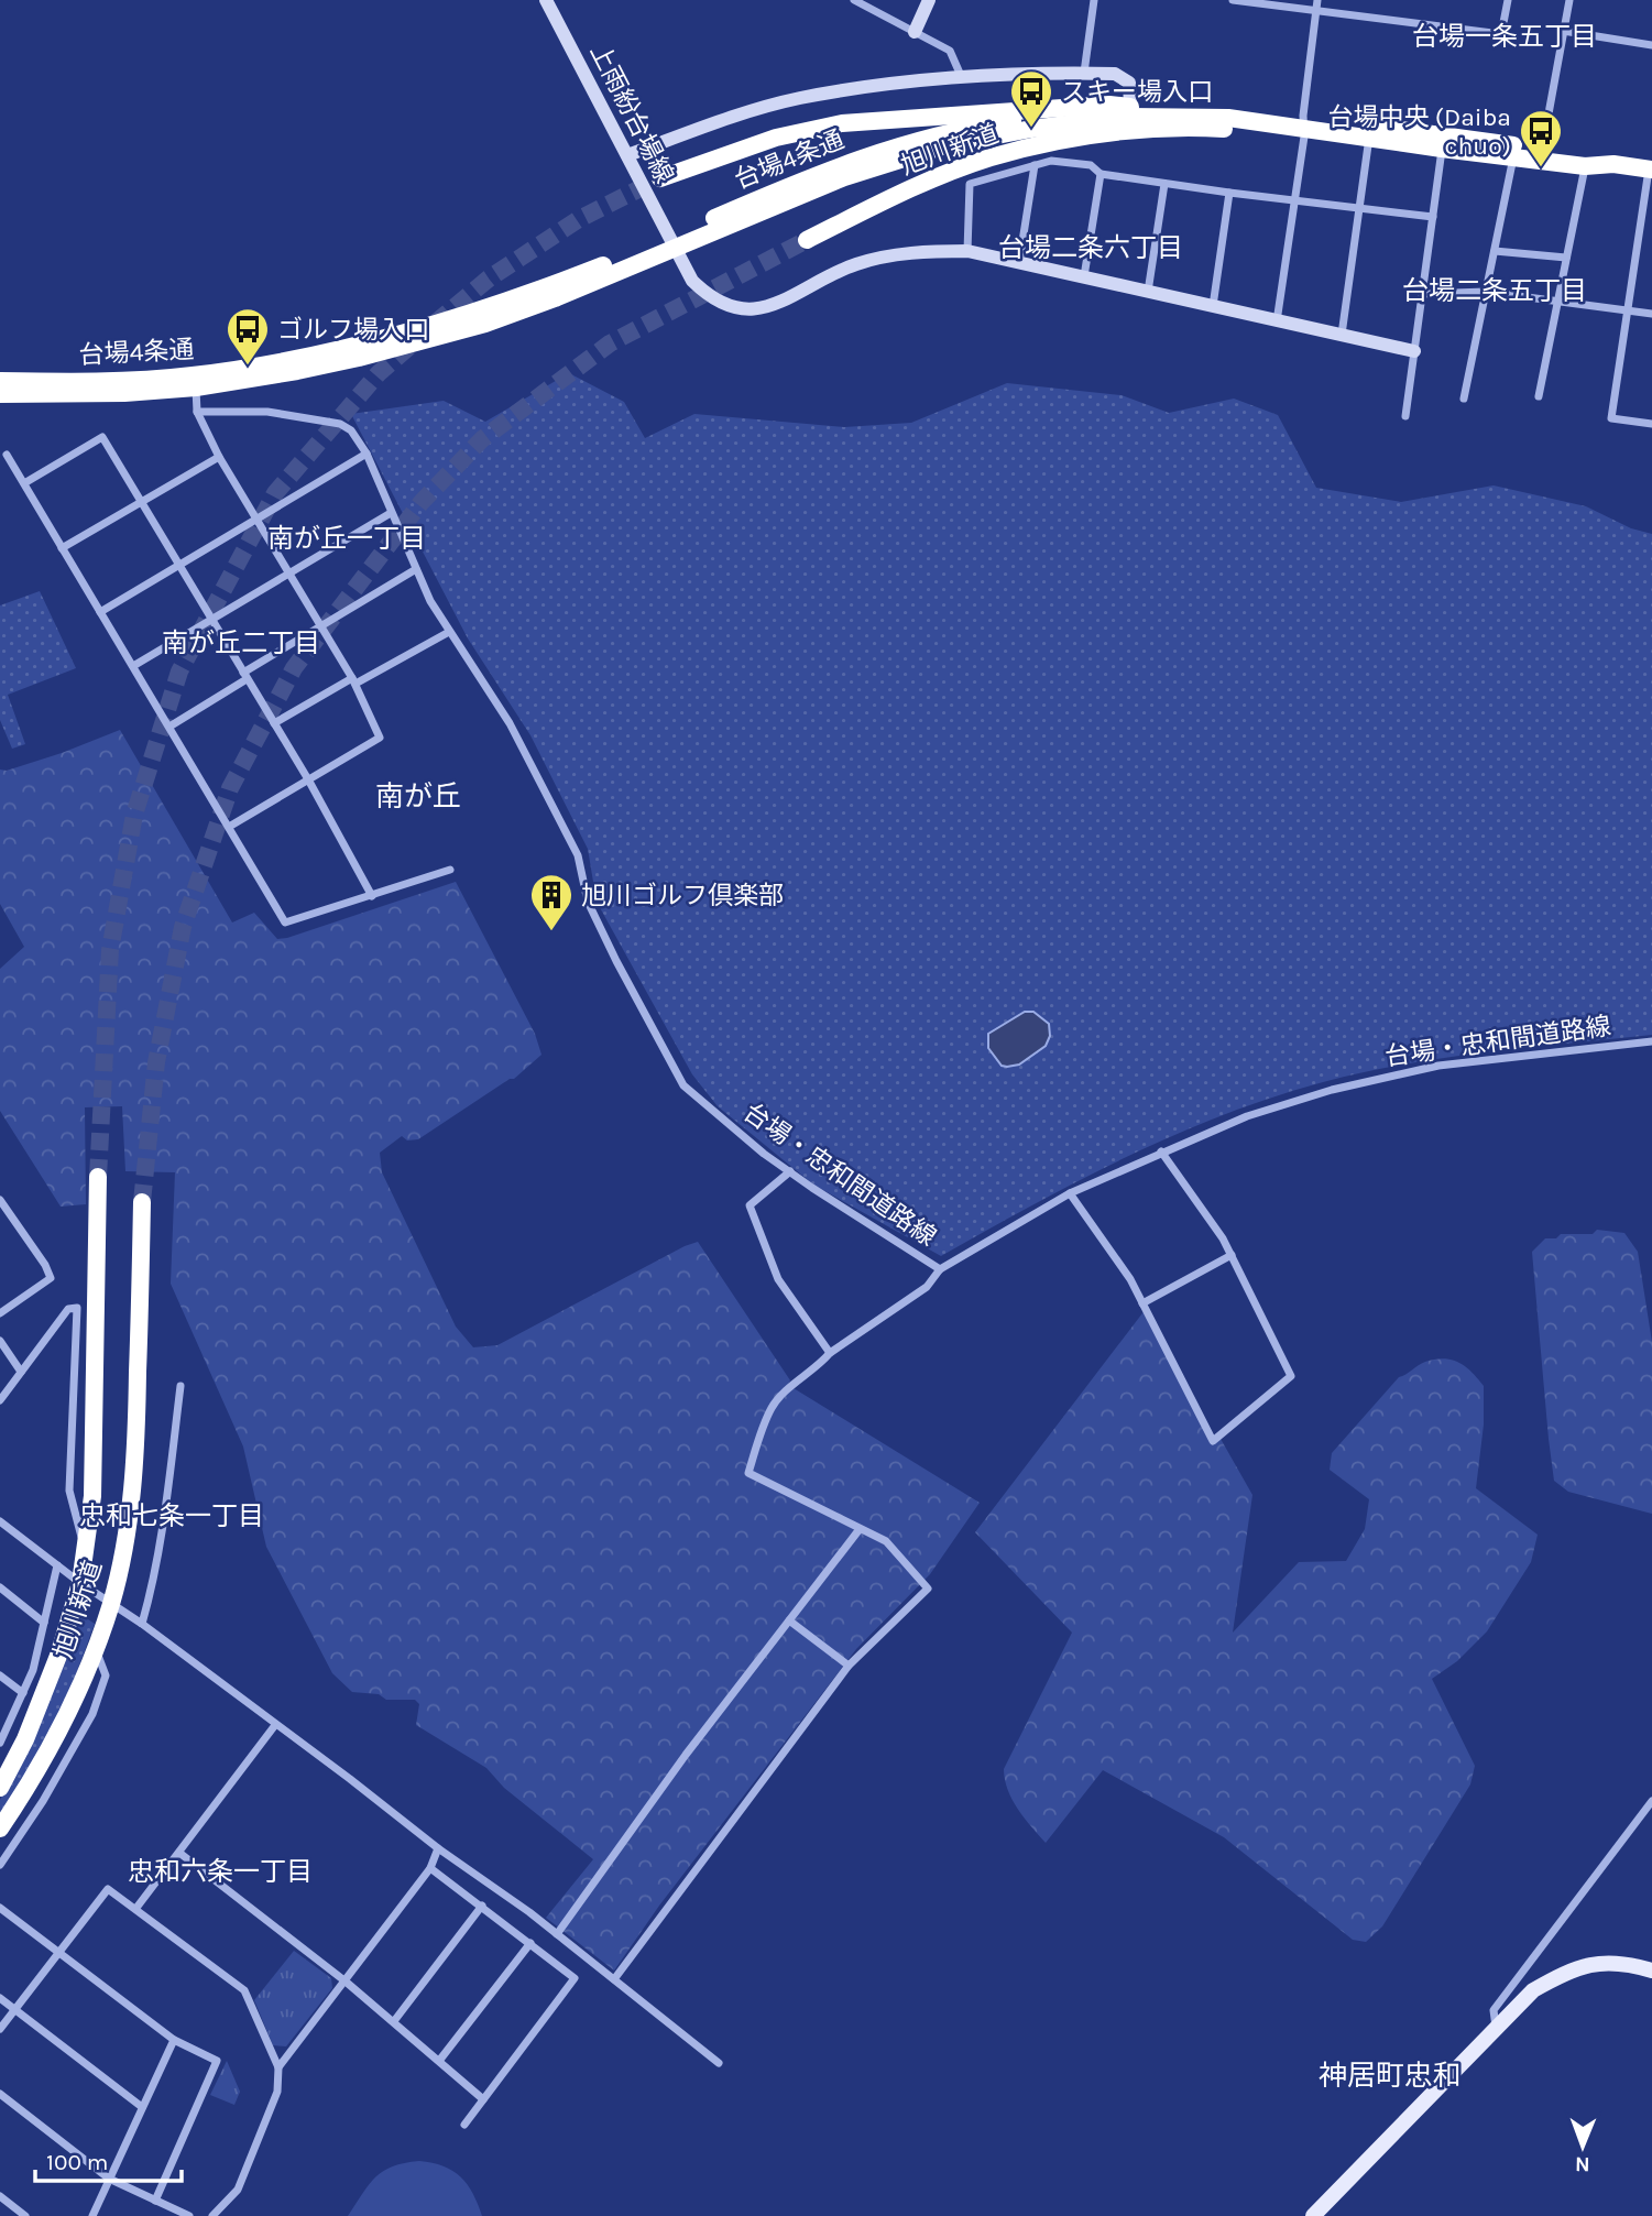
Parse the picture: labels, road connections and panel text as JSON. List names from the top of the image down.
{
  "streets": {
    "highway": ["旭川新道", "台場4条通"],
    "street": ["上雨紛台場線", "台場・忠和間道路線"]
  },
  "crossings": [
    ["上雨紛台場線", "台場4条通"],
    ["旭川新道", "台場4条通"]
  ],
  "districts": [
    "台場一条五丁目",
    "台場二条六丁目",
    "台場二条五丁目",
    "南が丘一丁目",
    "南が丘二丁目",
    "南が丘",
    "忠和七条一丁目",
    "忠和六条一丁目",
    "神居町忠和"
  ],
  "places": {
    "bus stop": ["スキー場入口", "台場中央 (Daiba chuo)", "ゴルフ場入口"],
    "building": ["旭川ゴルフ倶楽部"]
  },
  "scale_bar": "100 m",
  "north": "bottom"
}
